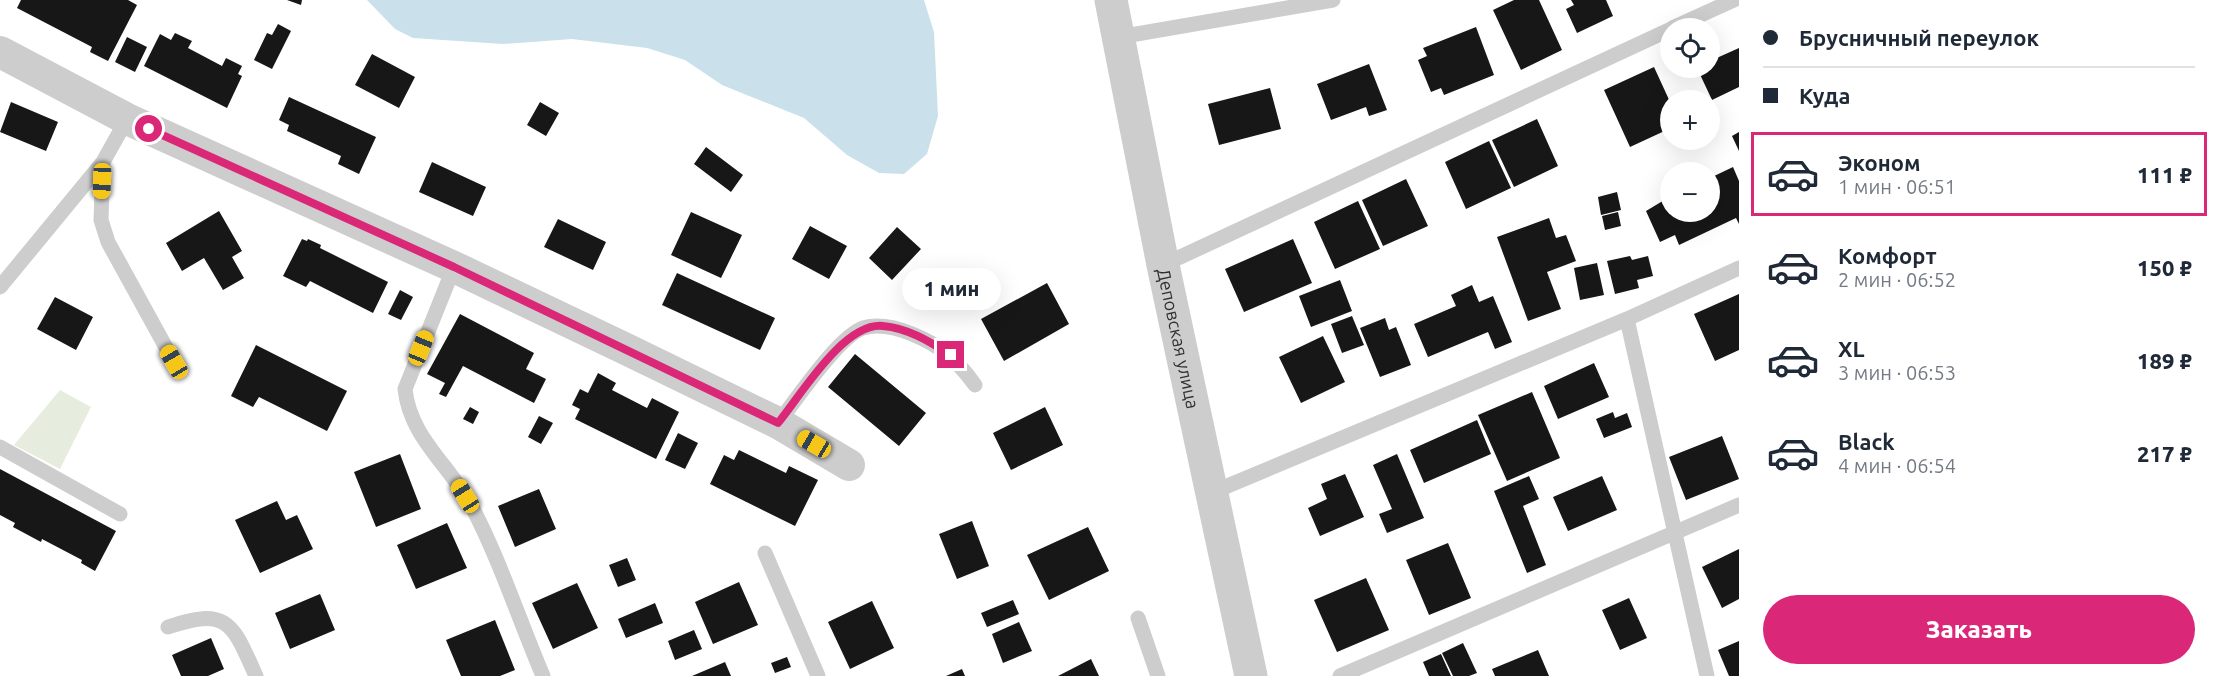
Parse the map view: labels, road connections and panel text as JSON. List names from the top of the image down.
{
  "streets": {
    "street": ["Деповская улица"]
  },
  "page": {
    "banner": ["Брусничный переулок", "Куда"],
    "map_buttons": ["+", "−"],
    "list": [
      {
        "name": "Эконом",
        "note": "1 мин · 06:51",
        "value": "111 ₽"
      },
      {
        "name": "Комфорт",
        "note": "2 мин · 06:52",
        "value": "150 ₽"
      },
      {
        "name": "XL",
        "note": "3 мин · 06:53",
        "value": "189 ₽"
      },
      {
        "name": "Black",
        "note": "4 мин · 06:54",
        "value": "217 ₽"
      }
    ],
    "bubble": "1 мин",
    "buttons": "Заказать"
  }
}
